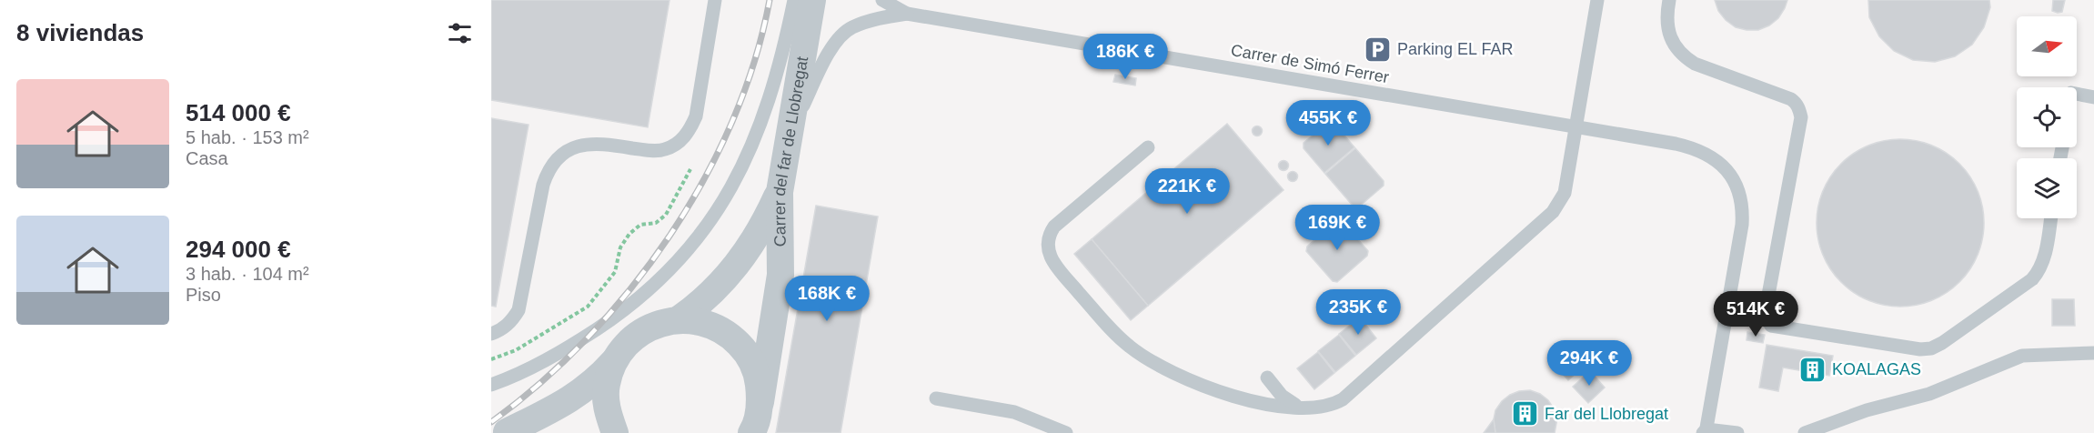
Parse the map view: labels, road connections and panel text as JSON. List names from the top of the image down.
{
  "streets": {
    "street": ["Carrer del far de Llobregat"],
    "lane": ["Carrer de Simó Ferrer"]
  },
  "places": {
    "parking": ["Parking EL FAR"],
    "building": ["KOALAGAS", "Far del Llobregat"]
  },
  "north": "right",
  "page": {
    "heading": "8 viviendas",
    "price": [
      "186K €",
      "455K €",
      "221K €",
      "169K €",
      "168K €",
      "235K €",
      "514K €",
      "294K €"
    ],
    "list": [
      {
        "name": "514 000 €",
        "note": "5 hab. · 153 m² · Casa"
      },
      {
        "name": "294 000 €",
        "note": "3 hab. · 104 m² · Piso"
      }
    ]
  }
}
